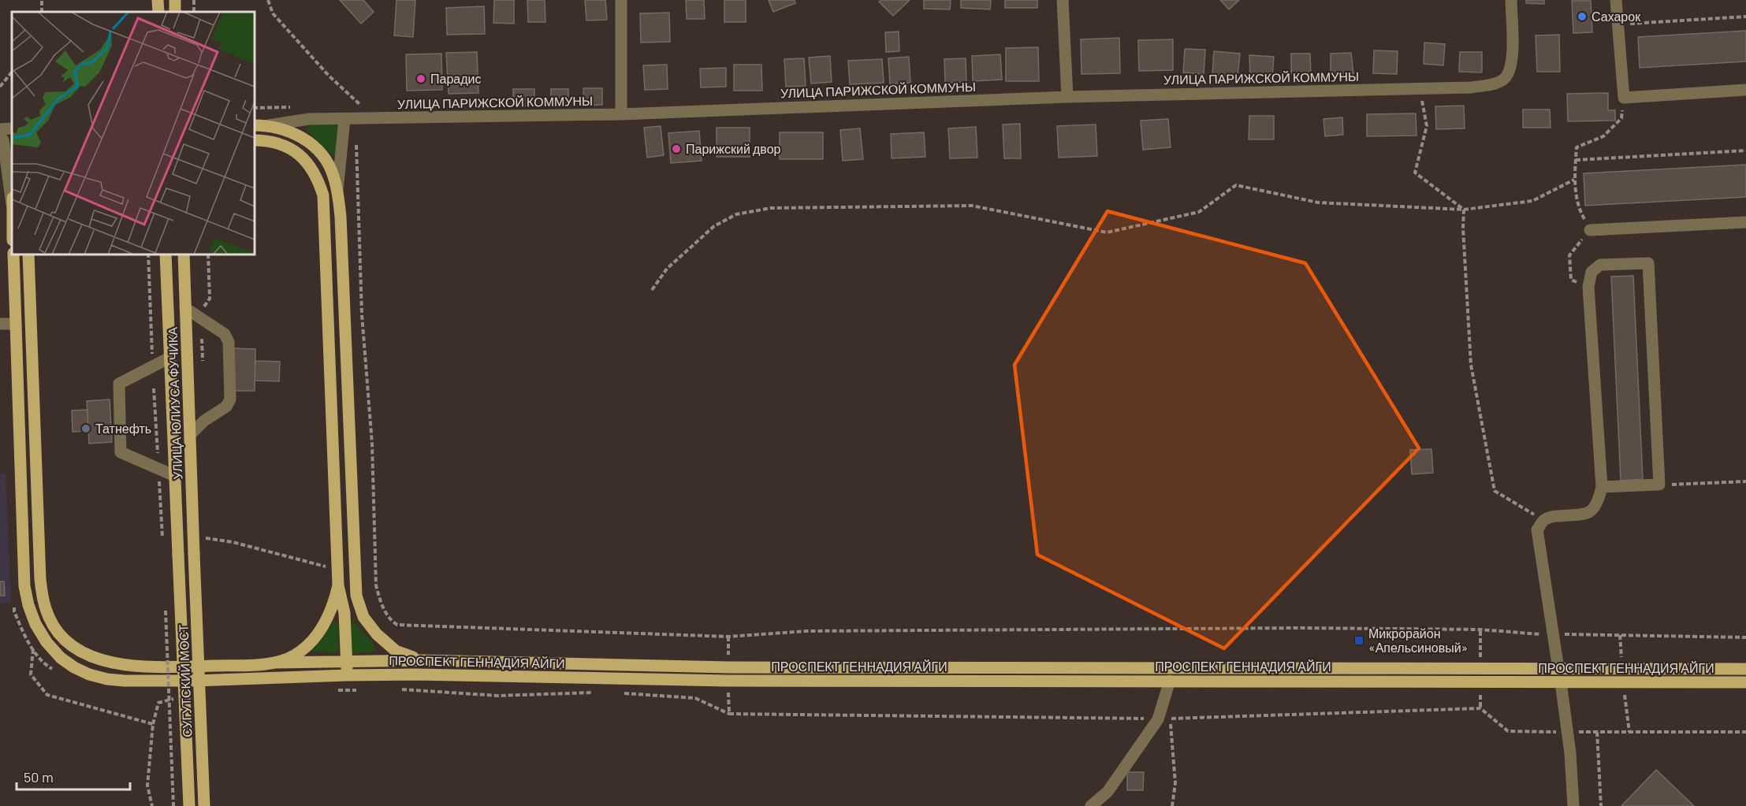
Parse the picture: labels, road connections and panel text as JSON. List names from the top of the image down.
{
  "streets": {
    "main road": [
      "УЛИЦА ПАРИЖСКОЙ КОММУНЫ",
      "УЛИЦА ЮЛИУСА ФУЧИКА",
      "ПРОСПЕКТ ГЕННАДИЯ АЙГИ",
      "СУГУТСКИЙ МОСТ"
    ]
  },
  "crossings": [
    ["УЛИЦА ЮЛИУСА ФУЧИКА", "СУГУТСКИЙ МОСТ"]
  ],
  "places": {
    "other": [
      "Сахарок",
      "Парадис",
      "Парижский двор",
      "Татнефть"
    ],
    "transit": ["Микрорайон «Апельсиновый»"]
  },
  "scale_bar": "50 m"
}
